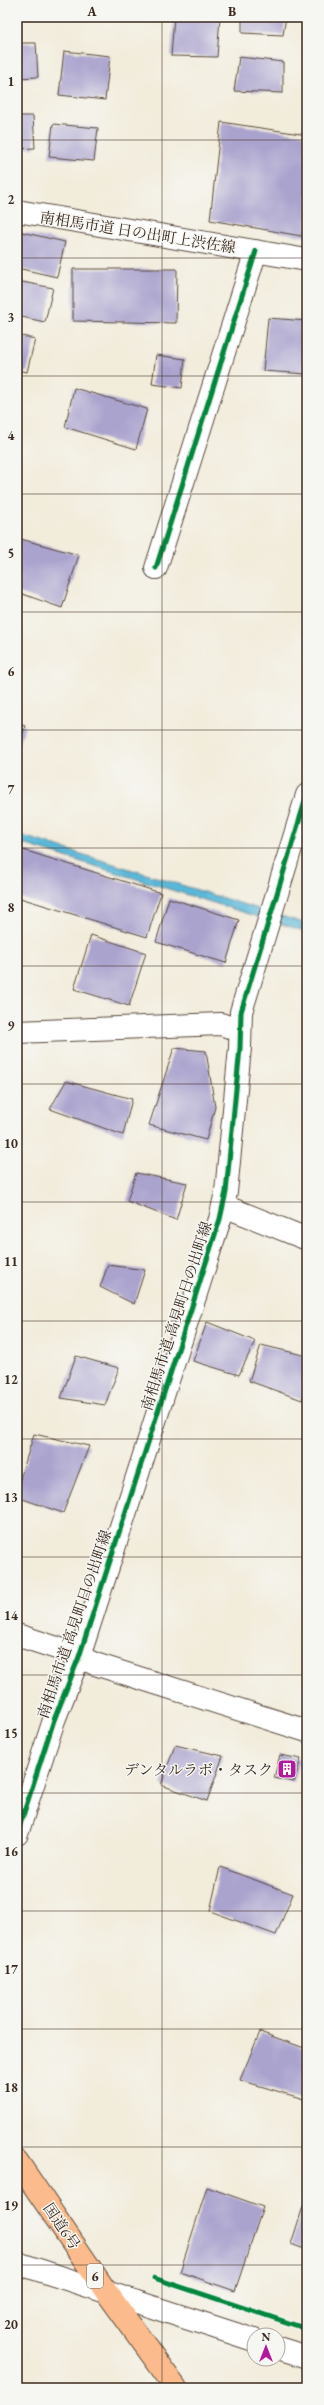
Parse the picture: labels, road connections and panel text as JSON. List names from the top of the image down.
{
  "streets": {
    "highway": ["国道6号", "6"],
    "street": ["南相馬市道 日の出町上渋佐線", "南相馬市道 高見町日の出町線"]
  },
  "places": {
    "building": ["デンタルラボ・タスク"]
  },
  "north": "top",
  "grid": {
    "columns": ["A", "B"],
    "rows": [
      "1",
      "2",
      "3",
      "4",
      "5",
      "6",
      "7",
      "8",
      "9",
      "10",
      "11",
      "12",
      "13",
      "14",
      "15",
      "16",
      "17",
      "18",
      "19",
      "20"
    ]
  }
}
